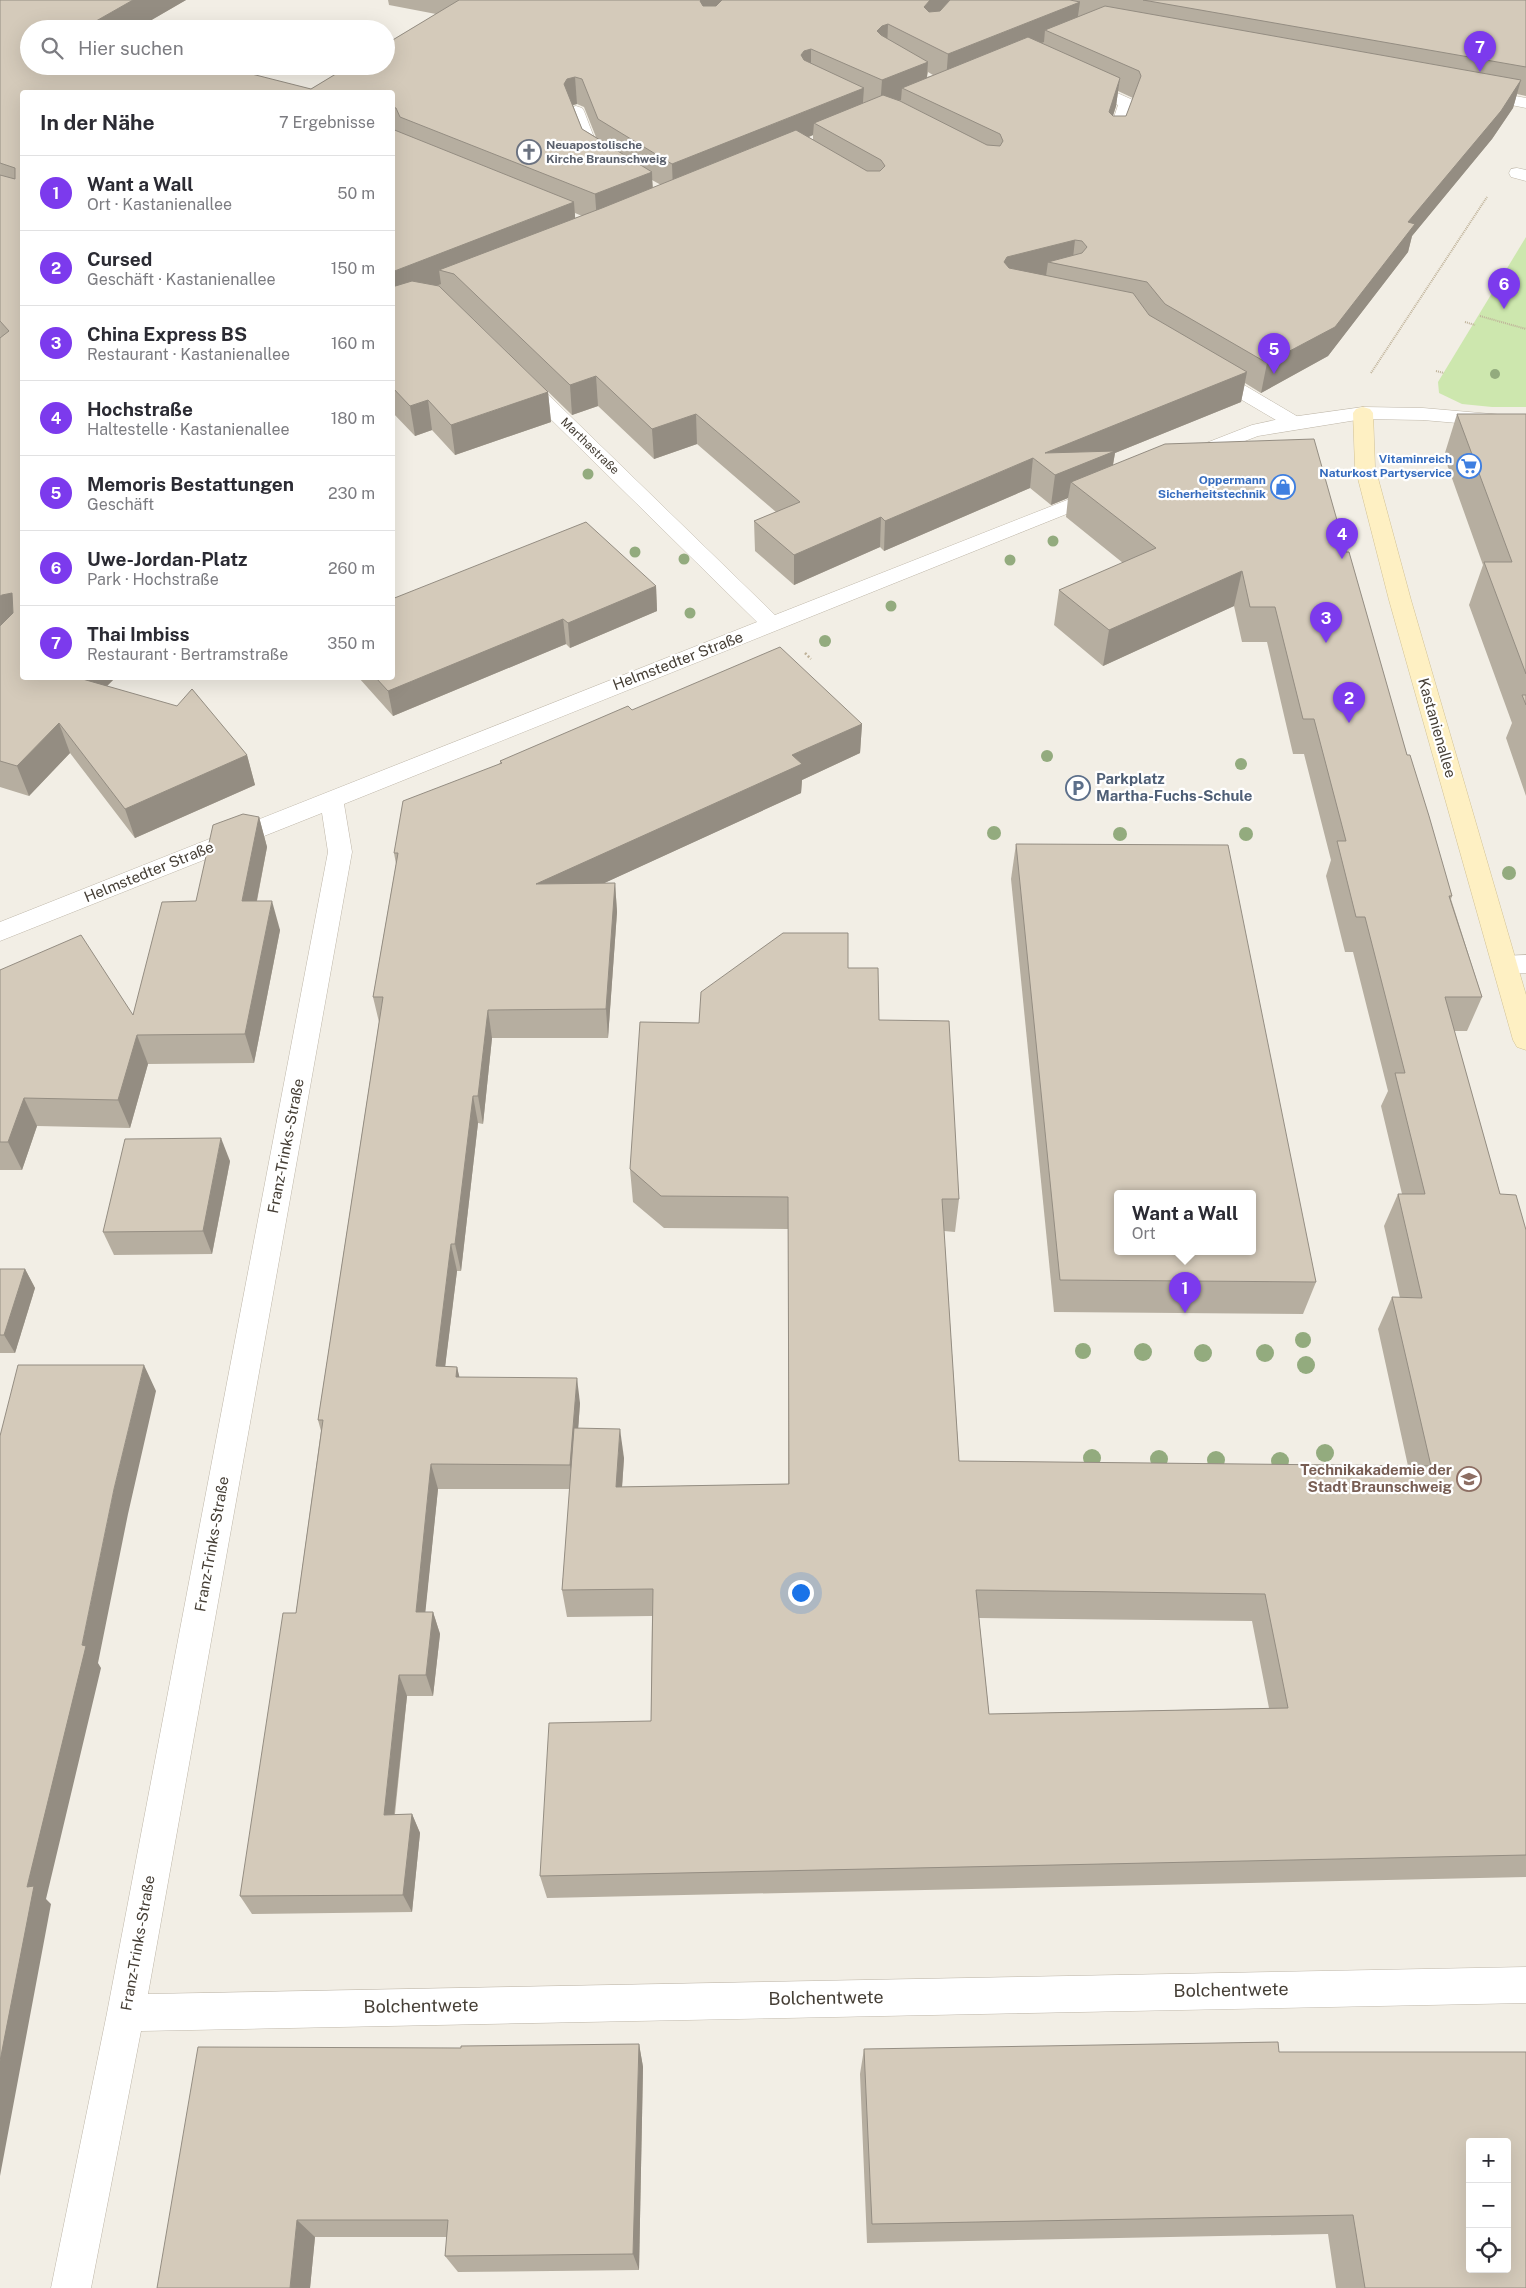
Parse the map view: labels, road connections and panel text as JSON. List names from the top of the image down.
{
  "streets": {
    "street": [
      "Marthastraße",
      "Helmstedter Straße",
      "Kastanienallee",
      "Franz-Trinks-Straße",
      "Bolchentwete"
    ]
  },
  "crossings": [
    ["Marthastraße", "Helmstedter Straße"],
    ["Helmstedter Straße", "Franz-Trinks-Straße"],
    ["Franz-Trinks-Straße", "Bolchentwete"]
  ],
  "places": {
    "church": ["Neuapostolische Kirche Braunschweig"],
    "supermarket": ["Vitaminreich Naturkost Partyservice"],
    "shop": ["Oppermann Sicherheitstechnik"],
    "parking": ["Parkplatz Martha-Fuchs-Schule"],
    "school or university": ["Technikakademie der Stadt Braunschweig"]
  },
  "page": {
    "search": "Hier suchen",
    "pins": [
      "7",
      "6",
      "5",
      "4",
      "3",
      "2",
      "1"
    ],
    "heading": ["In der Nähe", "7 Ergebnisse"],
    "list": [
      {
        "mark": "1",
        "name": "Want a Wall",
        "note": "Ort · Kastanienallee",
        "value": "50 m"
      },
      {
        "mark": "2",
        "name": "Cursed",
        "note": "Geschäft · Kastanienallee",
        "value": "150 m"
      },
      {
        "mark": "3",
        "name": "China Express BS",
        "note": "Restaurant · Kastanienallee",
        "value": "160 m"
      },
      {
        "mark": "4",
        "name": "Hochstraße",
        "note": "Haltestelle · Kastanienallee",
        "value": "180 m"
      },
      {
        "mark": "5",
        "name": "Memoris Bestattungen",
        "note": "Geschäft",
        "value": "230 m"
      },
      {
        "mark": "6",
        "name": "Uwe-Jordan-Platz",
        "note": "Park · Hochstraße",
        "value": "260 m"
      },
      {
        "mark": "7",
        "name": "Thai Imbiss",
        "note": "Restaurant · Bertramstraße",
        "value": "350 m"
      }
    ],
    "popup": ["Want a Wall", "Ort"],
    "map_buttons": ["+", "−"]
  }
}
